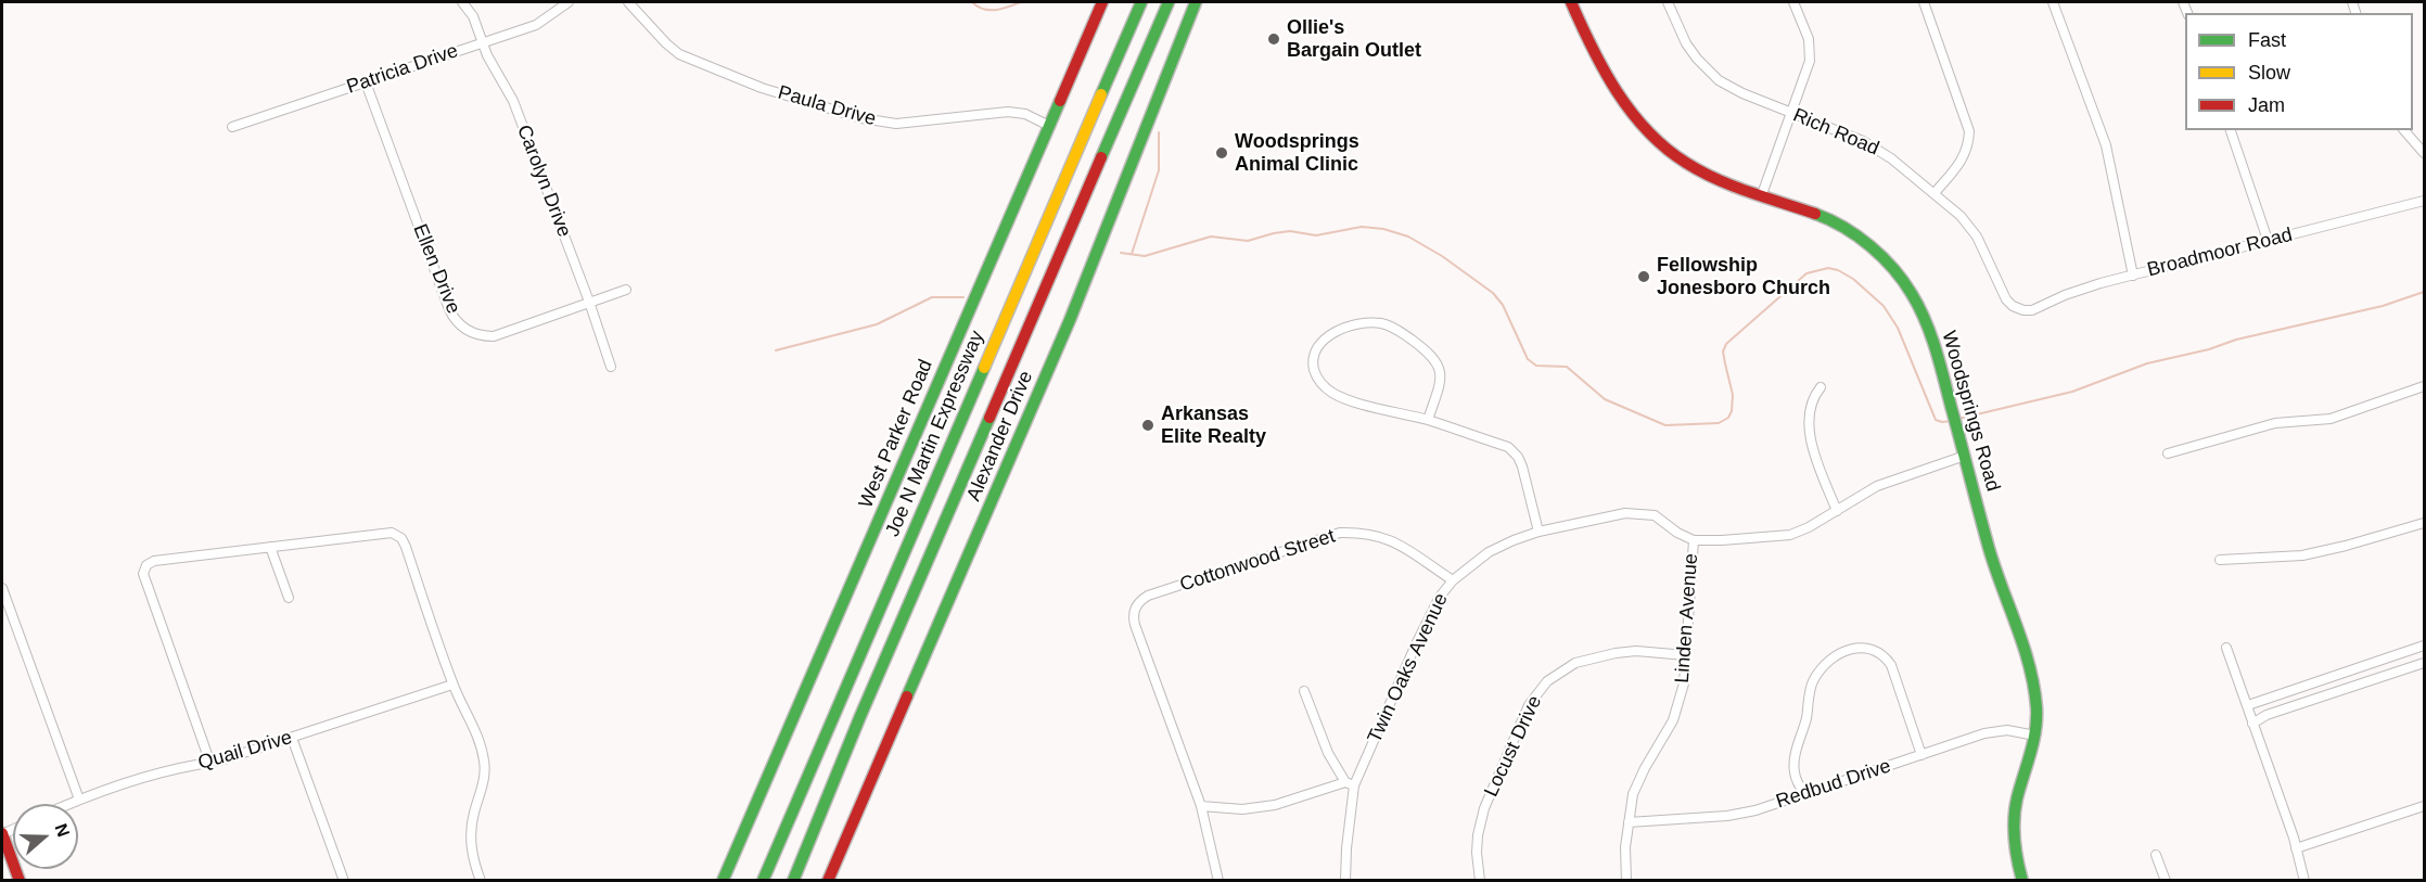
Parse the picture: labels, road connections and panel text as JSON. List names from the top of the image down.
{
  "streets": {
    "main road": [
      "Woodsprings Road",
      "West Parker Road",
      "Joe N Martin Expressway",
      "Alexander Drive"
    ],
    "street": [
      "Patricia Drive",
      "Paula Drive",
      "Rich Road",
      "Carolyn Drive",
      "Broadmoor Road",
      "Ellen Drive",
      "Cottonwood Street",
      "Linden Avenue",
      "Twin Oaks Avenue",
      "Locust Drive",
      "Quail Drive",
      "Redbud Drive"
    ]
  },
  "crossings": [
    ["Patricia Drive", "Carolyn Drive"],
    ["Patricia Drive", "Ellen Drive"],
    ["Paula Drive", "West Parker Road"],
    ["Rich Road", "Broadmoor Road"],
    ["Carolyn Drive", "Ellen Drive"],
    ["Woodsprings Road", "Redbud Drive"],
    ["Cottonwood Street", "Twin Oaks Avenue"],
    ["Linden Avenue", "Twin Oaks Avenue"],
    ["Linden Avenue", "Locust Drive"],
    ["Linden Avenue", "Redbud Drive"]
  ],
  "places": [
    "Ollie's Bargain Outlet",
    "Woodsprings Animal Clinic",
    "Fellowship Jonesboro Church",
    "Arkansas Elite Realty"
  ],
  "legend": ["Fast", "Slow", "Jam"],
  "north": "right"
}
